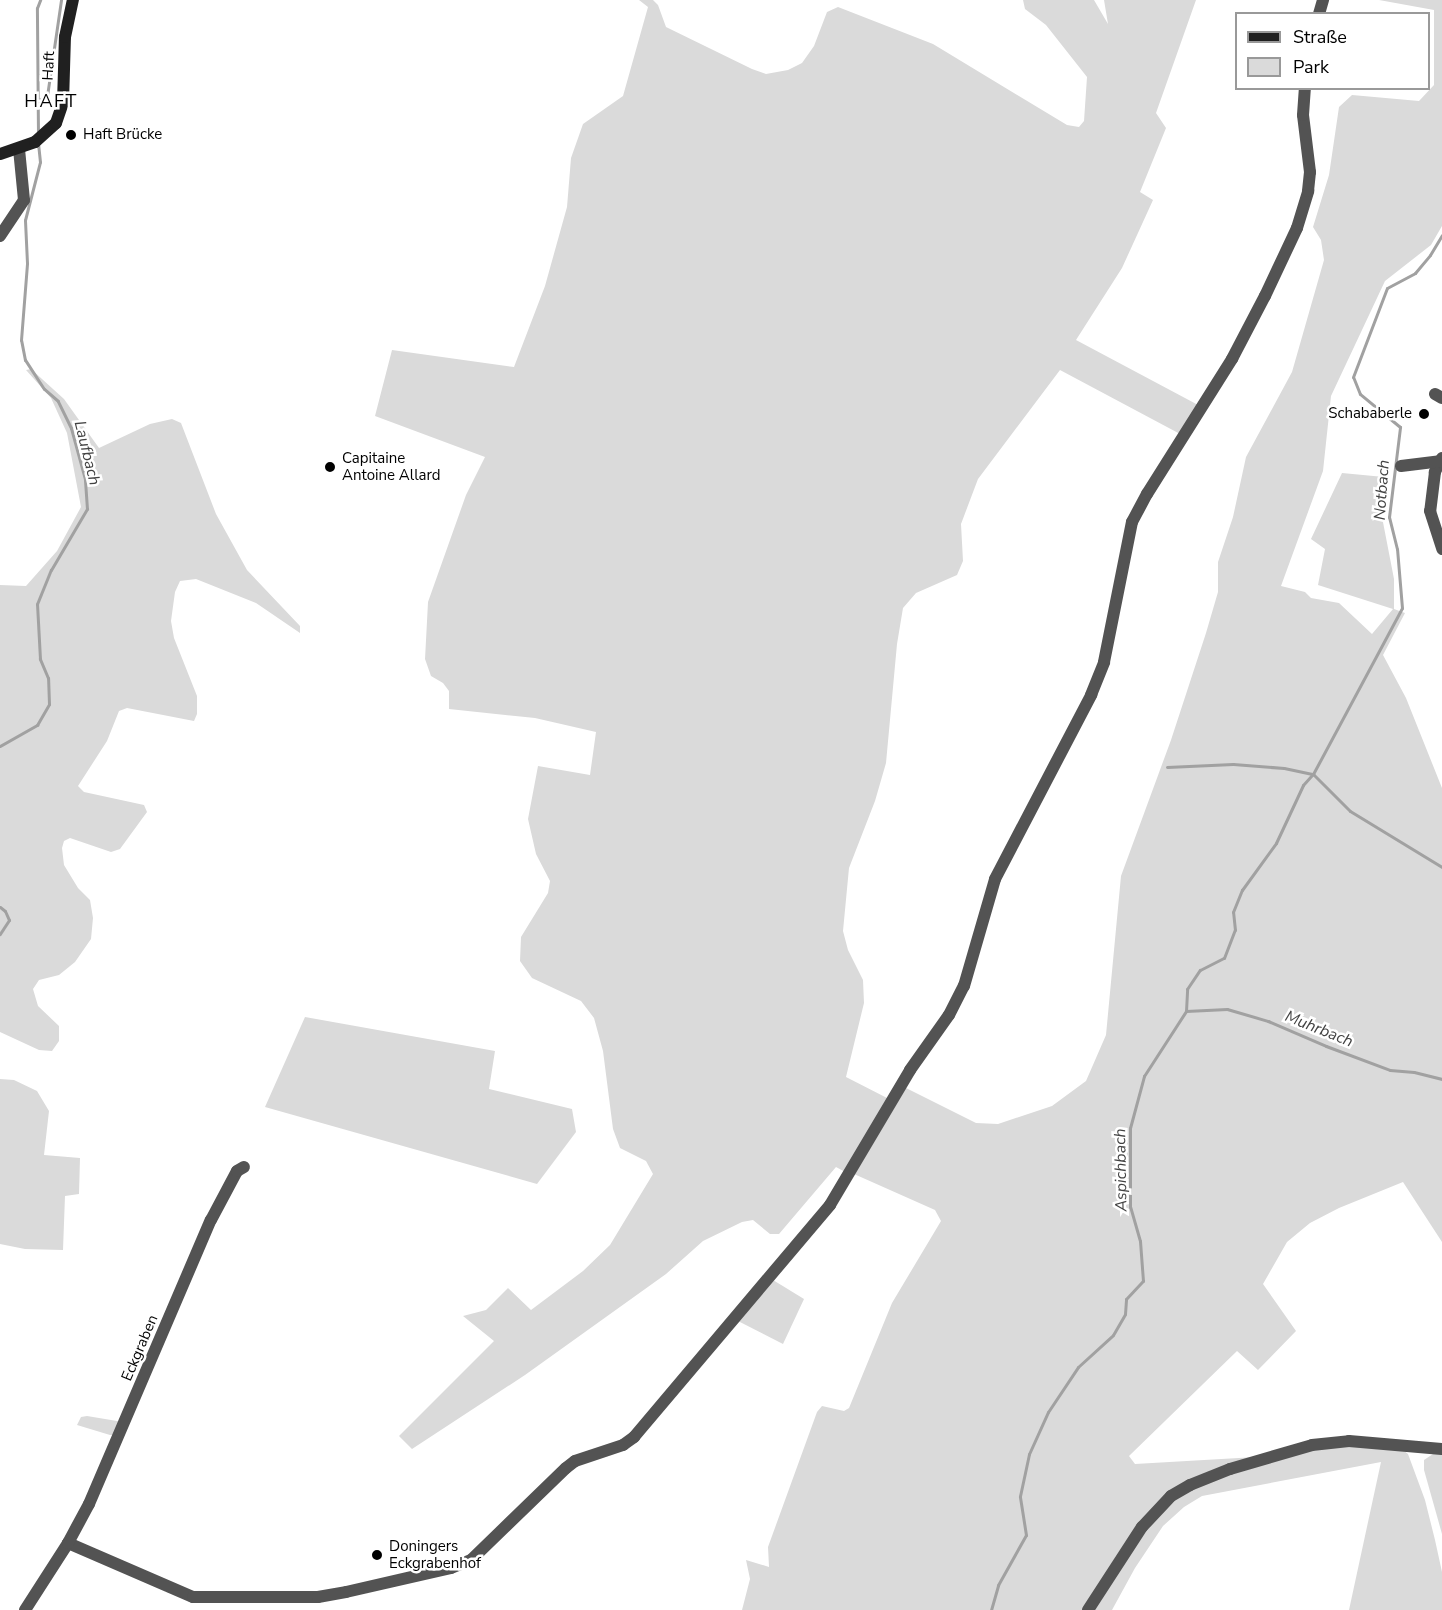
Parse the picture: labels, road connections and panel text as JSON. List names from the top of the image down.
{
  "streets": {
    "main road": ["Haft"],
    "street": ["Eckgraben"]
  },
  "districts": ["HAFT"],
  "water": [
    "Laufbach",
    "Notbach",
    "Muhrbach",
    "Aspichbach"
  ],
  "places": [
    "Haft Brücke",
    "Schababerle",
    "Capitaine Antoine Allard",
    "Doningers Eckgrabenhof"
  ],
  "legend": ["Straße", "Park"]
}
